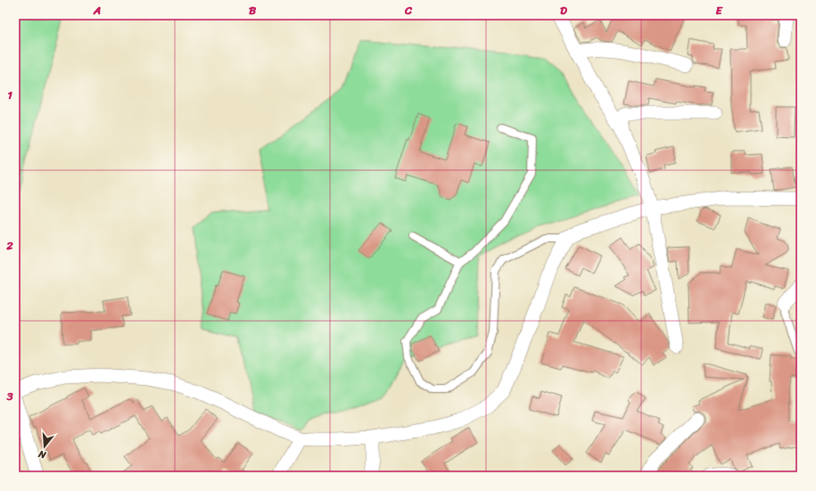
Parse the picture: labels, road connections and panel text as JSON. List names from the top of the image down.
{
  "north": "bottom",
  "grid": {
    "columns": [
      "A",
      "B",
      "C",
      "D",
      "E"
    ],
    "rows": ["1", "2", "3"]
  }
}
